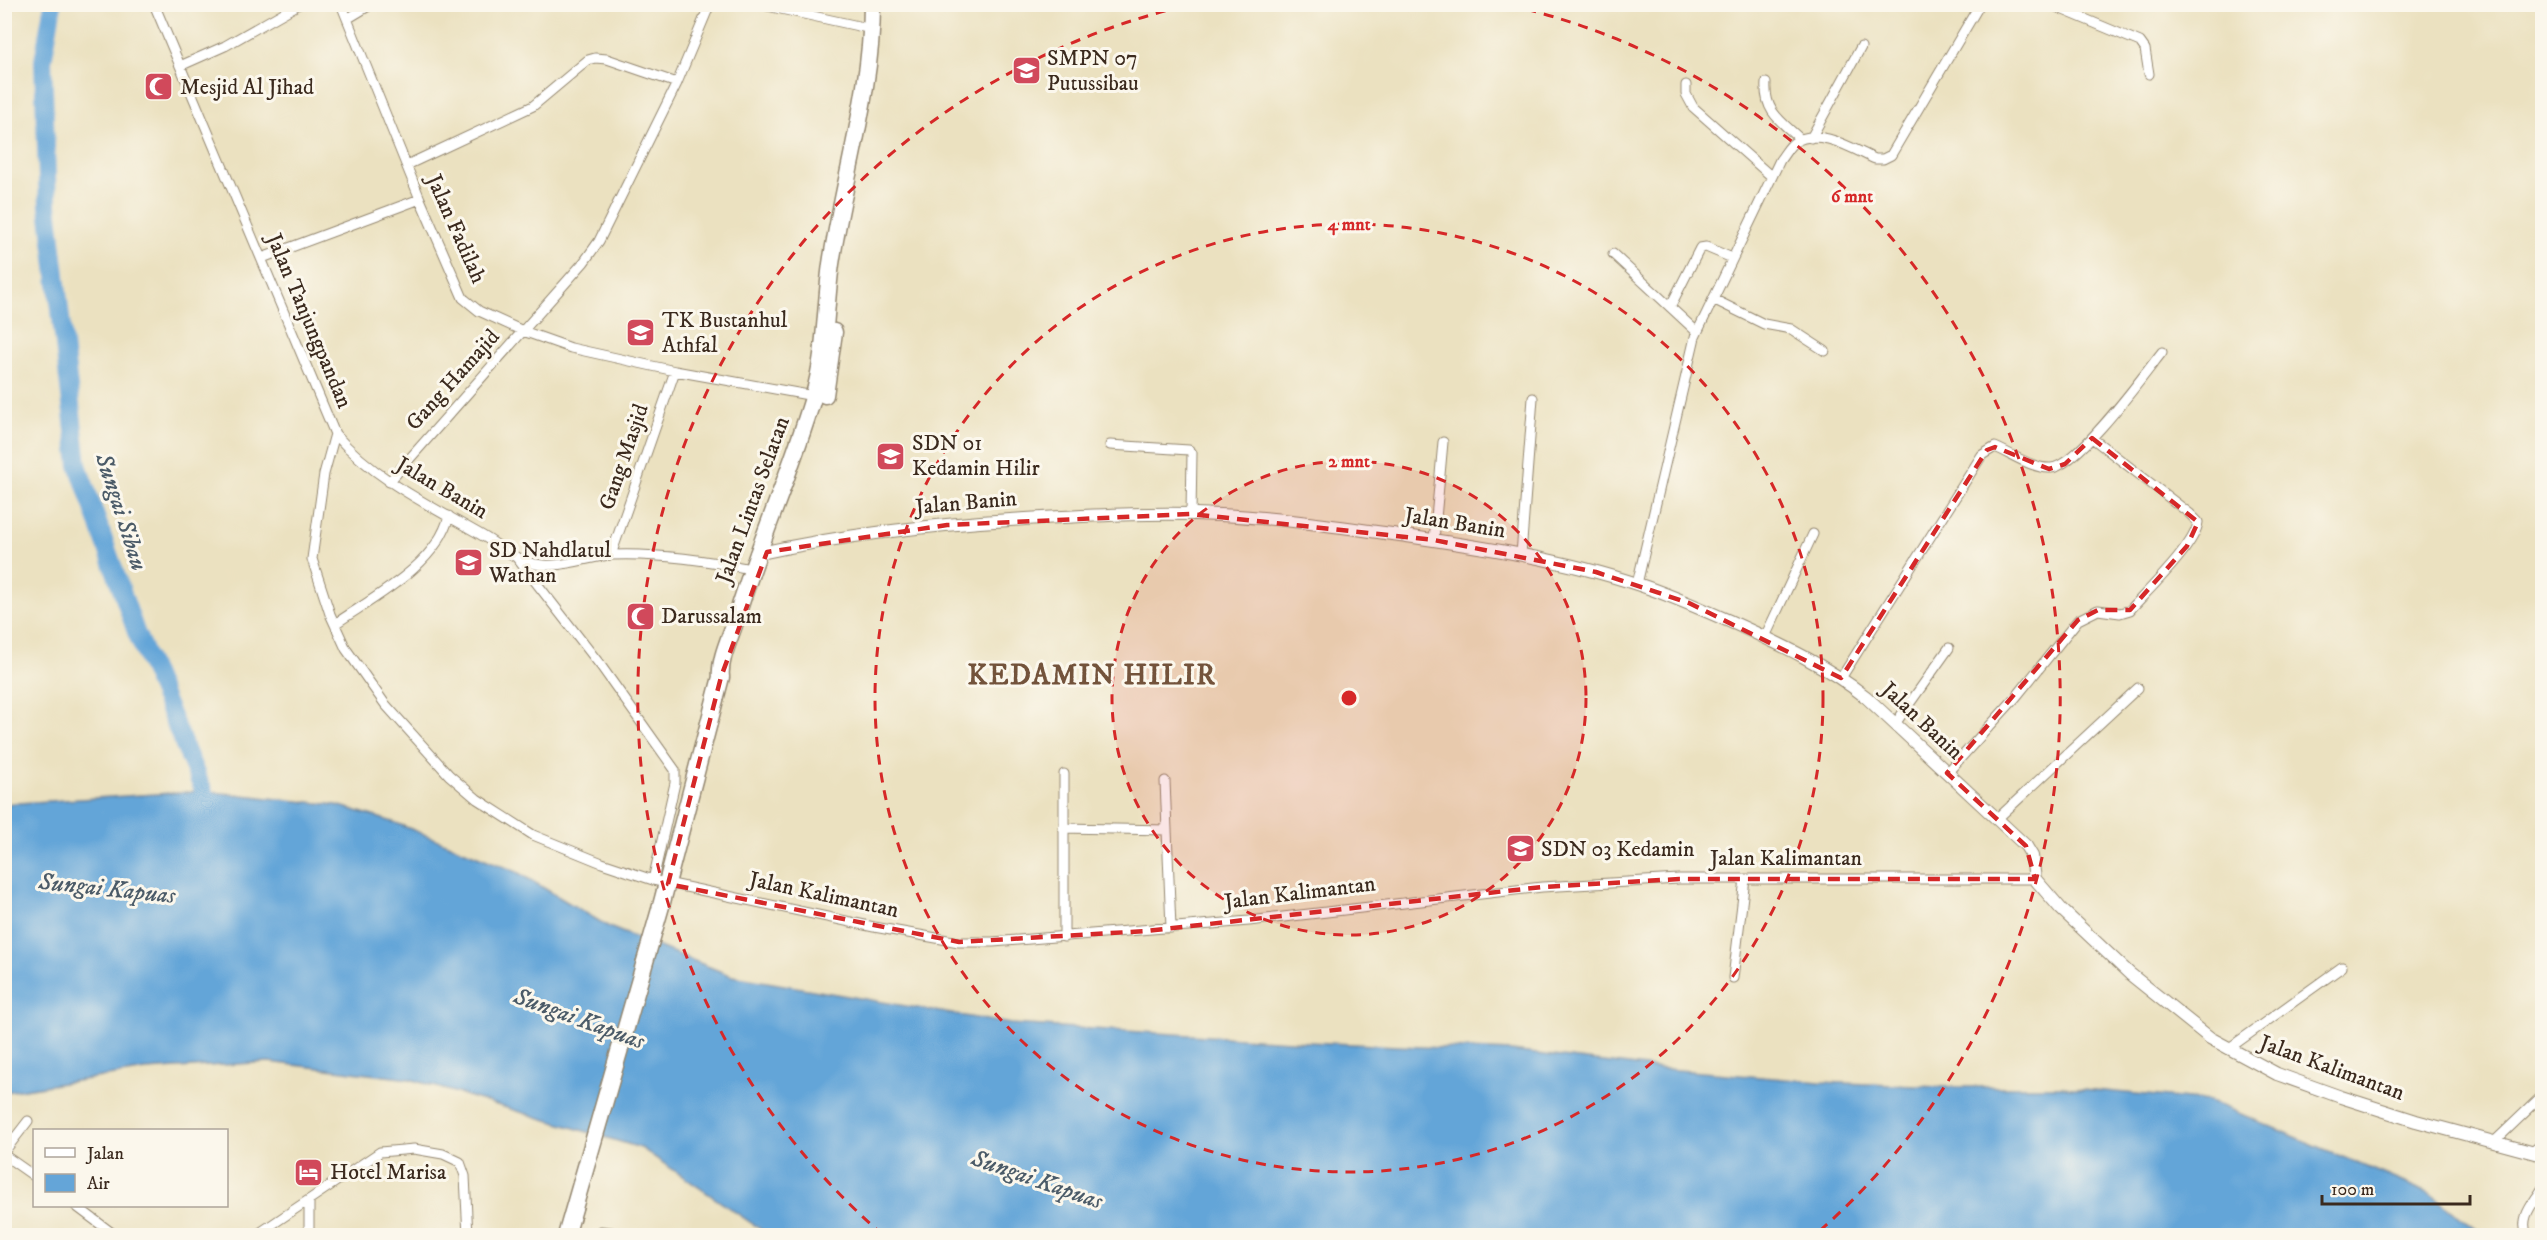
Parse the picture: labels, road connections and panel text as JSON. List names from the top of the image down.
{
  "streets": {
    "highway": ["Jalan Lintas Selatan"],
    "street": [
      "Jalan Fadilah",
      "Jalan Tanjungpandan",
      "Gang Hamajid",
      "Gang Masjid",
      "Jalan Banin",
      "Jalan Kalimantan"
    ]
  },
  "crossings": [
    ["Jalan Fadilah", "Gang Hamajid"],
    ["Jalan Fadilah", "Gang Masjid"],
    ["Jalan Fadilah", "Jalan Lintas Selatan"],
    ["Jalan Tanjungpandan", "Jalan Banin"],
    ["Jalan Tanjungpandan", "Jalan Lintas Selatan"],
    ["Jalan Tanjungpandan", "Jalan Kalimantan"],
    ["Gang Hamajid", "Jalan Banin"],
    ["Gang Masjid", "Jalan Banin"],
    ["Jalan Banin", "Jalan Lintas Selatan"],
    ["Jalan Banin", "Jalan Kalimantan"],
    ["Jalan Lintas Selatan", "Jalan Kalimantan"]
  ],
  "districts": ["KEDAMIN HILIR"],
  "water": ["Sungai Sibau", "Sungai Kapuas"],
  "places": {
    "school or university": [
      "SMPN 07 Putussibau",
      "TK Bustanhul Athfal",
      "SDN 01 Kedamin Hilir",
      "SD Nahdlatul Wathan",
      "SDN 03 Kedamin"
    ],
    "mosque": ["Mesjid Al Jihad", "Darussalam"],
    "hotel": ["Hotel Marisa"]
  },
  "legend": ["Jalan", "Air"],
  "scale_bar": "100 m",
  "rings": ["6 mnt", "4 mnt", "2 mnt"]
}
